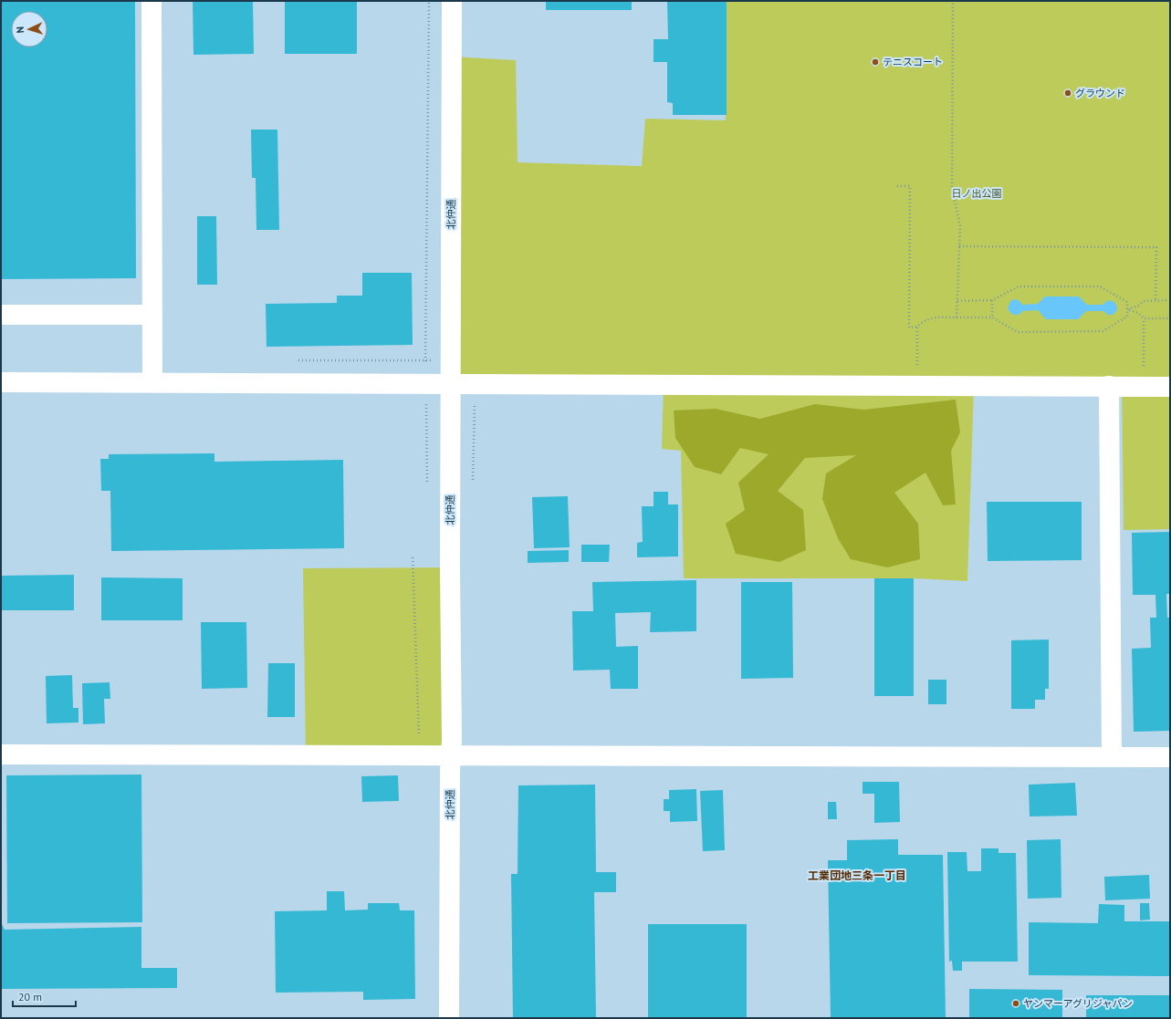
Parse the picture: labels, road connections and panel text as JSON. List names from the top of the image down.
{
  "streets": {
    "street": ["北仲通"]
  },
  "districts": ["工業団地三条一丁目"],
  "parks": ["日ノ出公園"],
  "places": ["テニスコート", "グラウンド", "ヤンマーアグリジャパン"],
  "scale_bar": "20 m",
  "north": "left"
}
